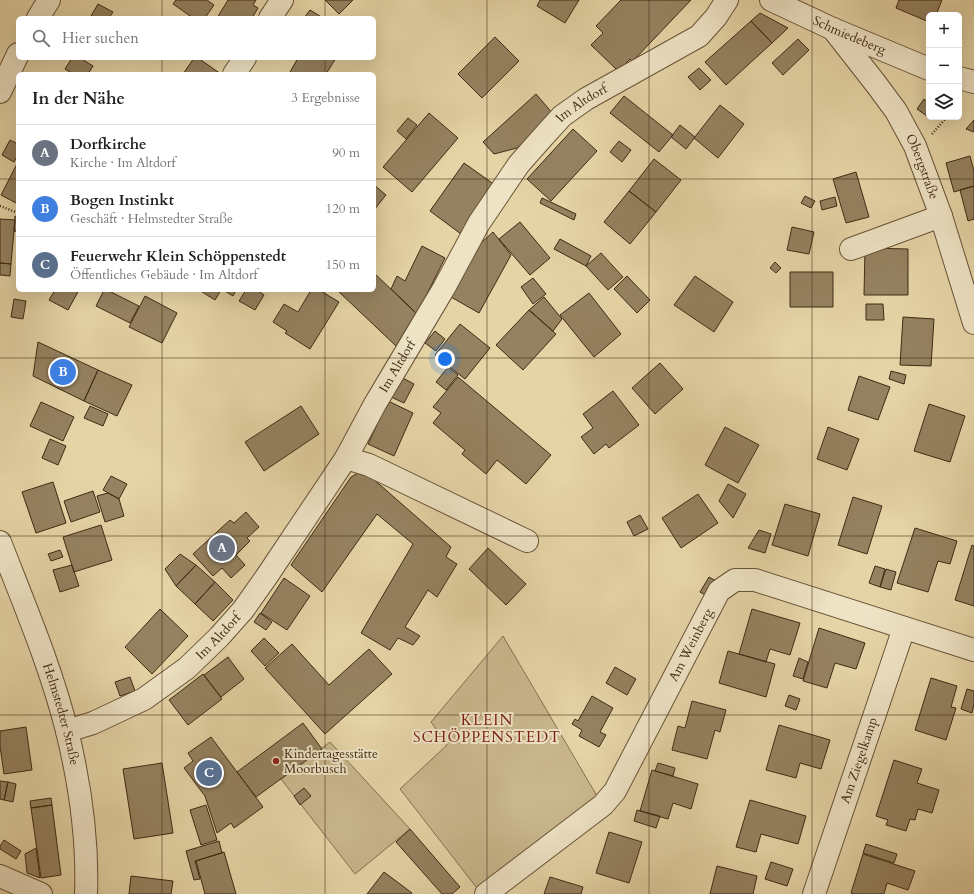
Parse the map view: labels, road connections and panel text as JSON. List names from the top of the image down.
{
  "streets": {
    "street": [
      "Schmiedeberg",
      "Im Altdorf",
      "Obergstraße",
      "Am Weinberg",
      "Helmstedter Straße",
      "Am Ziegelkamp"
    ]
  },
  "crossings": [
    ["Schmiedeberg", "Obergstraße"],
    ["Im Altdorf", "Helmstedter Straße"],
    ["Am Weinberg", "Am Ziegelkamp"]
  ],
  "districts": ["KLEIN SCHÖPPENSTEDT"],
  "places": ["Kindertagesstätte Moorbusch"],
  "page": {
    "map_buttons": ["+", "−"],
    "search": "Hier suchen",
    "heading": ["In der Nähe", "3 Ergebnisse"],
    "list": [
      {
        "mark": "A",
        "name": "Dorfkirche",
        "note": "Kirche · Im Altdorf",
        "value": "90 m"
      },
      {
        "mark": "B",
        "name": "Bogen Instinkt",
        "note": "Geschäft · Helmstedter Straße",
        "value": "120 m"
      },
      {
        "mark": "C",
        "name": "Feuerwehr Klein Schöppenstedt",
        "note": "Öffentliches Gebäude · Im Altdorf",
        "value": "150 m"
      }
    ],
    "pins": ["B", "A", "C"]
  }
}
